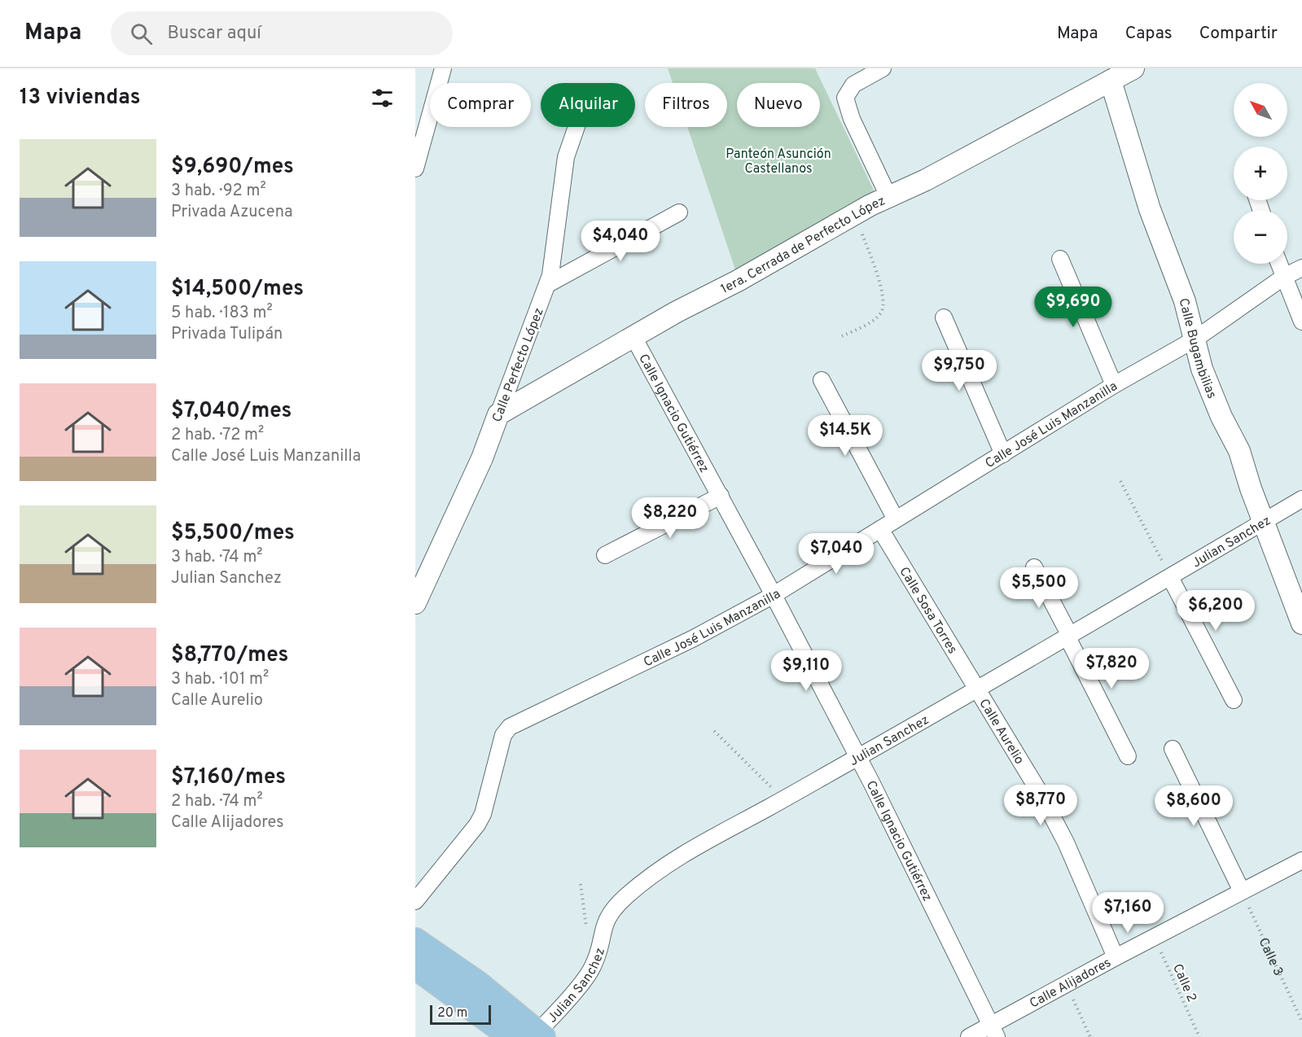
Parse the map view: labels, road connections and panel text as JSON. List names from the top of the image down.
{
  "streets": {
    "street": [
      "1era. Cerrada de Perfecto López",
      "Calle Bugambilias",
      "Calle Perfecto López",
      "Calle Ignacio Gutiérrez",
      "Calle José Luis Manzanilla",
      "Julian Sanchez",
      "Calle Sosa Torres",
      "Calle Aurelio",
      "Calle Alijadores"
    ],
    "path": ["Calle 3", "Calle 2"]
  },
  "crossings": [
    ["1era. Cerrada de Perfecto López", "Calle Bugambilias"],
    ["1era. Cerrada de Perfecto López", "Calle Perfecto López"],
    ["1era. Cerrada de Perfecto López", "Calle Ignacio Gutiérrez"],
    ["Calle Bugambilias", "Calle José Luis Manzanilla"],
    ["Calle Bugambilias", "Julian Sanchez"],
    ["Calle Ignacio Gutiérrez", "Calle José Luis Manzanilla"],
    ["Calle Ignacio Gutiérrez", "Julian Sanchez"],
    ["Calle Ignacio Gutiérrez", "Calle Alijadores"],
    ["Calle José Luis Manzanilla", "Calle Sosa Torres"],
    ["Julian Sanchez", "Calle Sosa Torres"],
    ["Julian Sanchez", "Calle Aurelio"],
    ["Calle Sosa Torres", "Calle Aurelio"],
    ["Calle Aurelio", "Calle Alijadores"],
    ["Calle 3", "Calle Alijadores"],
    ["Calle Alijadores", "Calle 2"]
  ],
  "parks": ["Panteón Asunción Castellanos"],
  "scale_bar": "20 m",
  "north": "top left",
  "page": {
    "header": "Mapa",
    "search": "Buscar aquí",
    "nav": ["Mapa", "Capas", "Compartir"],
    "heading": "13 viviendas",
    "map_buttons": ["+", "−"],
    "chip": [
      "Comprar",
      "Alquilar",
      "Filtros",
      "Nuevo"
    ],
    "list": [
      {
        "name": "$9,690/mes",
        "note": "3 hab. · 92 m² · Privada Azucena"
      },
      {
        "name": "$14,500/mes",
        "note": "5 hab. · 183 m² · Privada Tulipán"
      },
      {
        "name": "$7,040/mes",
        "note": "2 hab. · 72 m² · Calle José Luis Manzanilla"
      },
      {
        "name": "$5,500/mes",
        "note": "3 hab. · 74 m² · Julian Sanchez"
      },
      {
        "name": "$8,770/mes",
        "note": "3 hab. · 101 m² · Calle Aurelio"
      },
      {
        "name": "$7,160/mes",
        "note": "2 hab. · 74 m² · Calle Alijadores"
      }
    ],
    "price": [
      "$4,040",
      "$9,690",
      "$9,750",
      "$14.5K",
      "$8,220",
      "$7,040",
      "$5,500",
      "$6,200",
      "$7,820",
      "$9,110",
      "$8,770",
      "$8,600",
      "$7,160"
    ],
    "scale": "20 m"
  }
}
